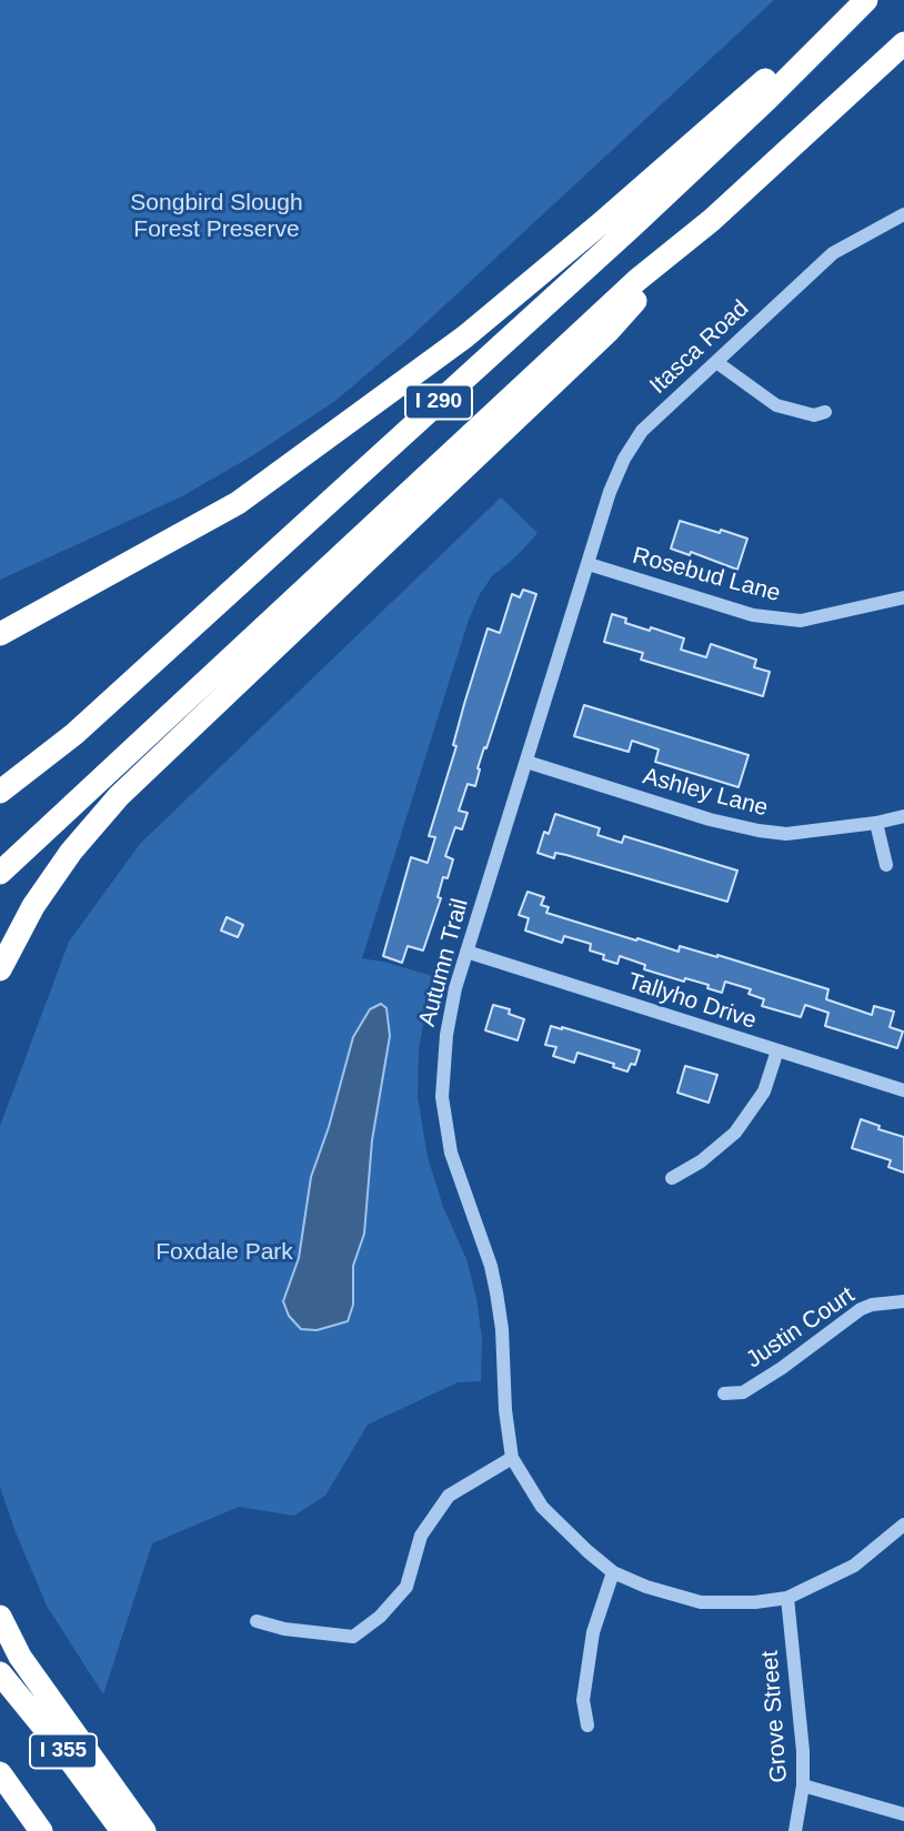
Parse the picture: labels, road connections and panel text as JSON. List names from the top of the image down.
{
  "streets": {
    "highway": ["I 290", "I 355"],
    "street": [
      "Itasca Road",
      "Rosebud Lane",
      "Ashley Lane",
      "Autumn Trail",
      "Tallyho Drive",
      "Justin Court",
      "Grove Street"
    ]
  },
  "crossings": [
    ["Itasca Road", "Rosebud Lane"],
    ["Itasca Road", "Autumn Trail"],
    ["Rosebud Lane", "Autumn Trail"],
    ["Ashley Lane", "Autumn Trail"],
    ["Autumn Trail", "Tallyho Drive"],
    ["Autumn Trail", "Grove Street"]
  ],
  "parks": ["Songbird Slough Forest Preserve", "Foxdale Park"]
}
